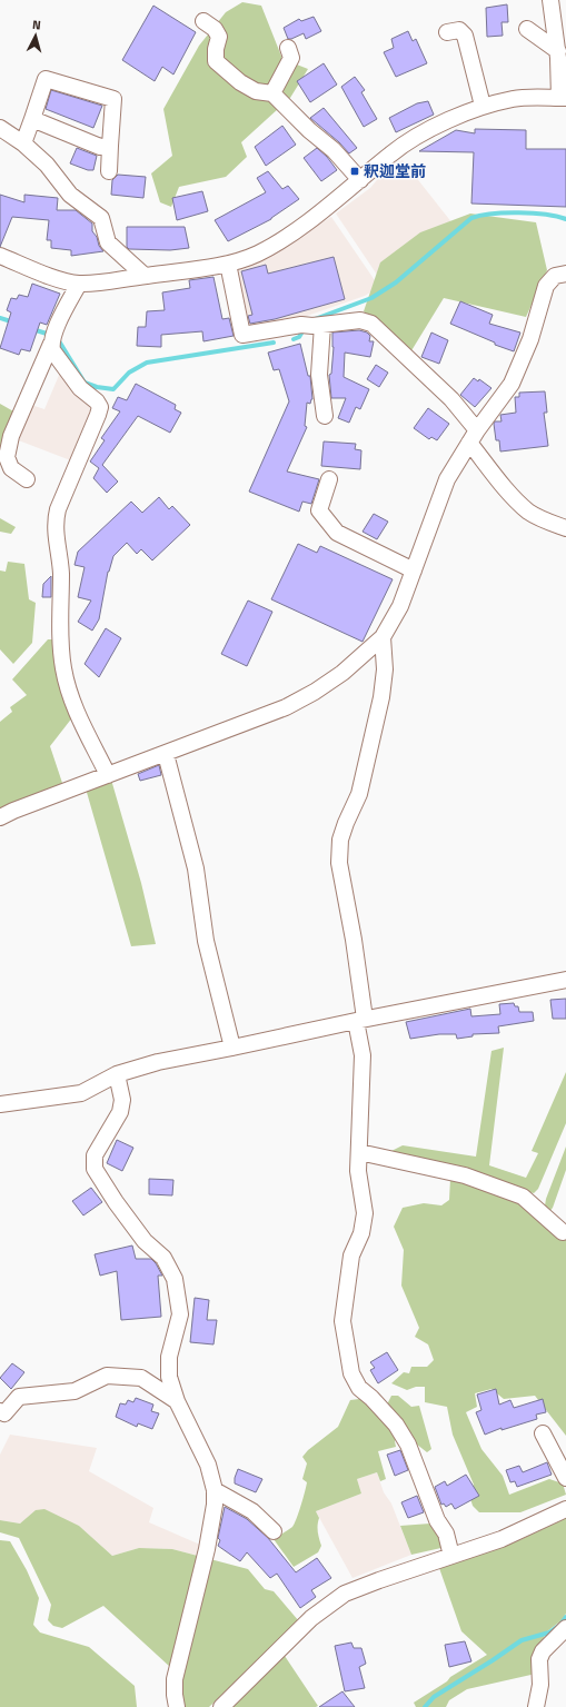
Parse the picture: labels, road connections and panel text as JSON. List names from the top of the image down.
{
  "places": {
    "transit": ["釈迦堂前"]
  },
  "north": "top"
}
